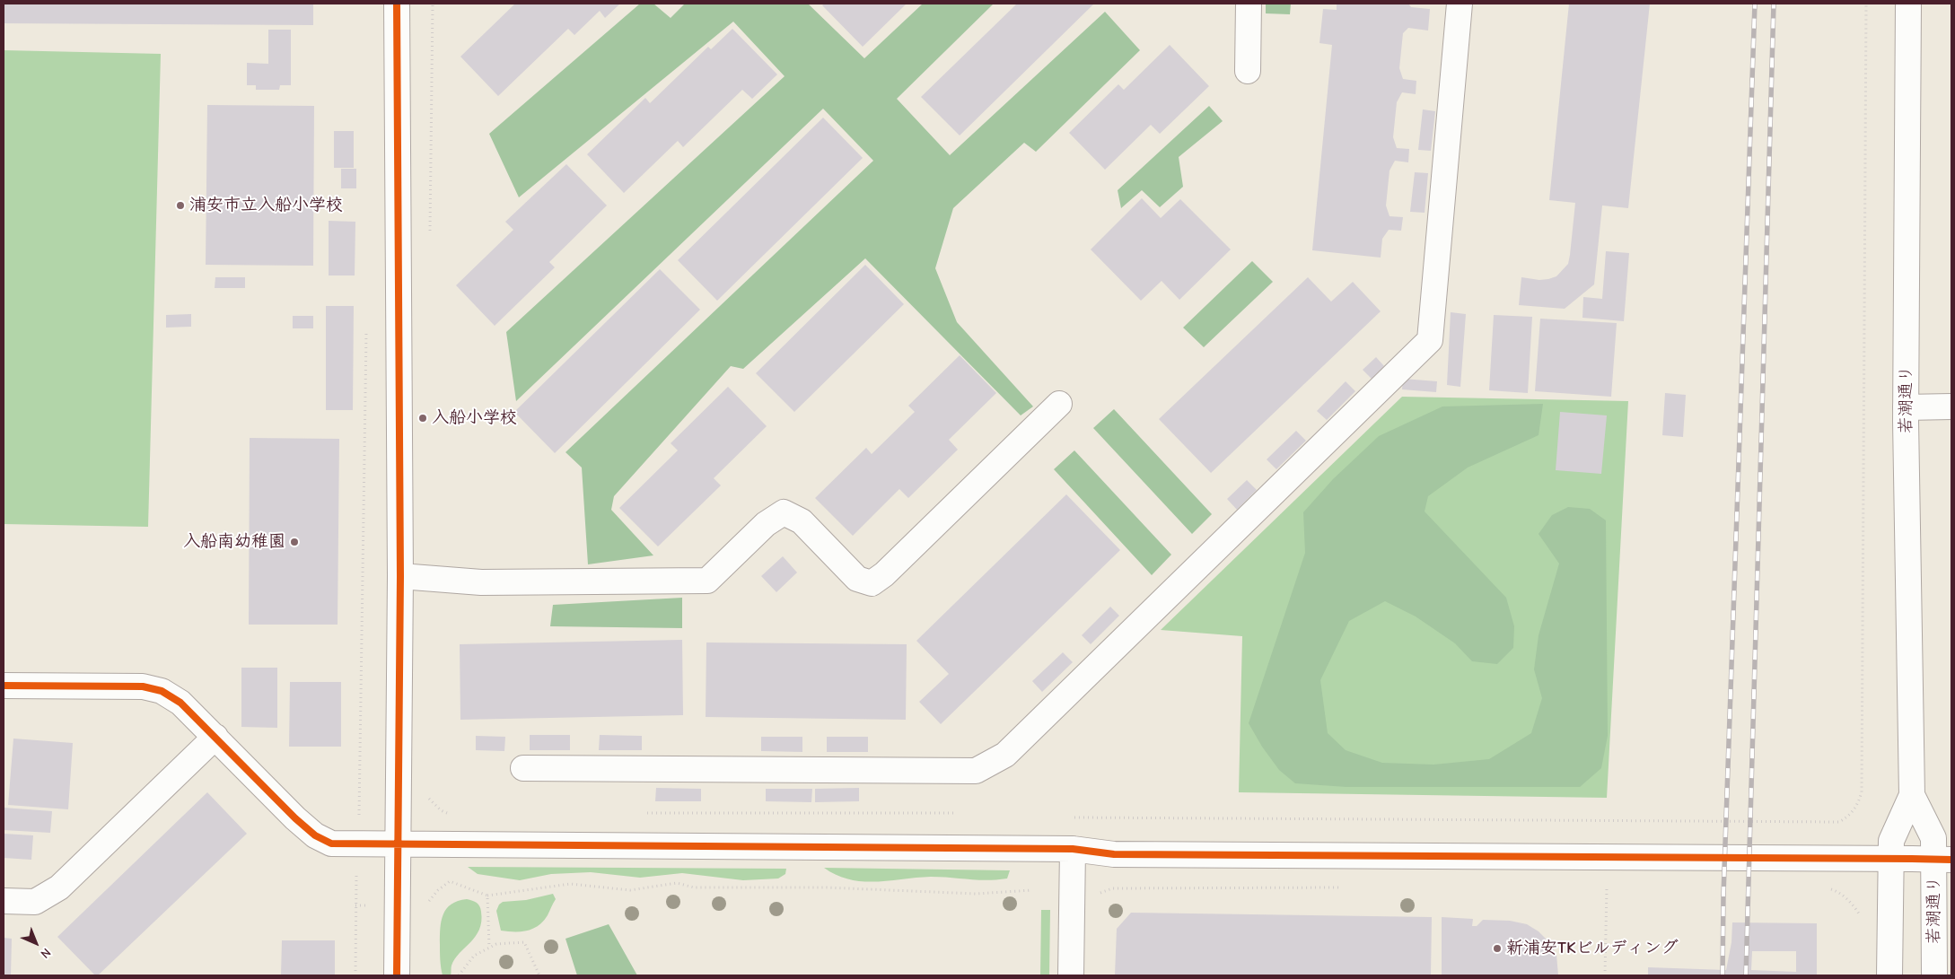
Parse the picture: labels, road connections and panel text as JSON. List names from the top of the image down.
{
  "streets": {
    "street": ["若潮通り"]
  },
  "places": [
    "浦安市立入船小学校",
    "入船小学校",
    "入船南幼稚園",
    "新浦安TKビルディング"
  ],
  "north": "bottom right"
}
